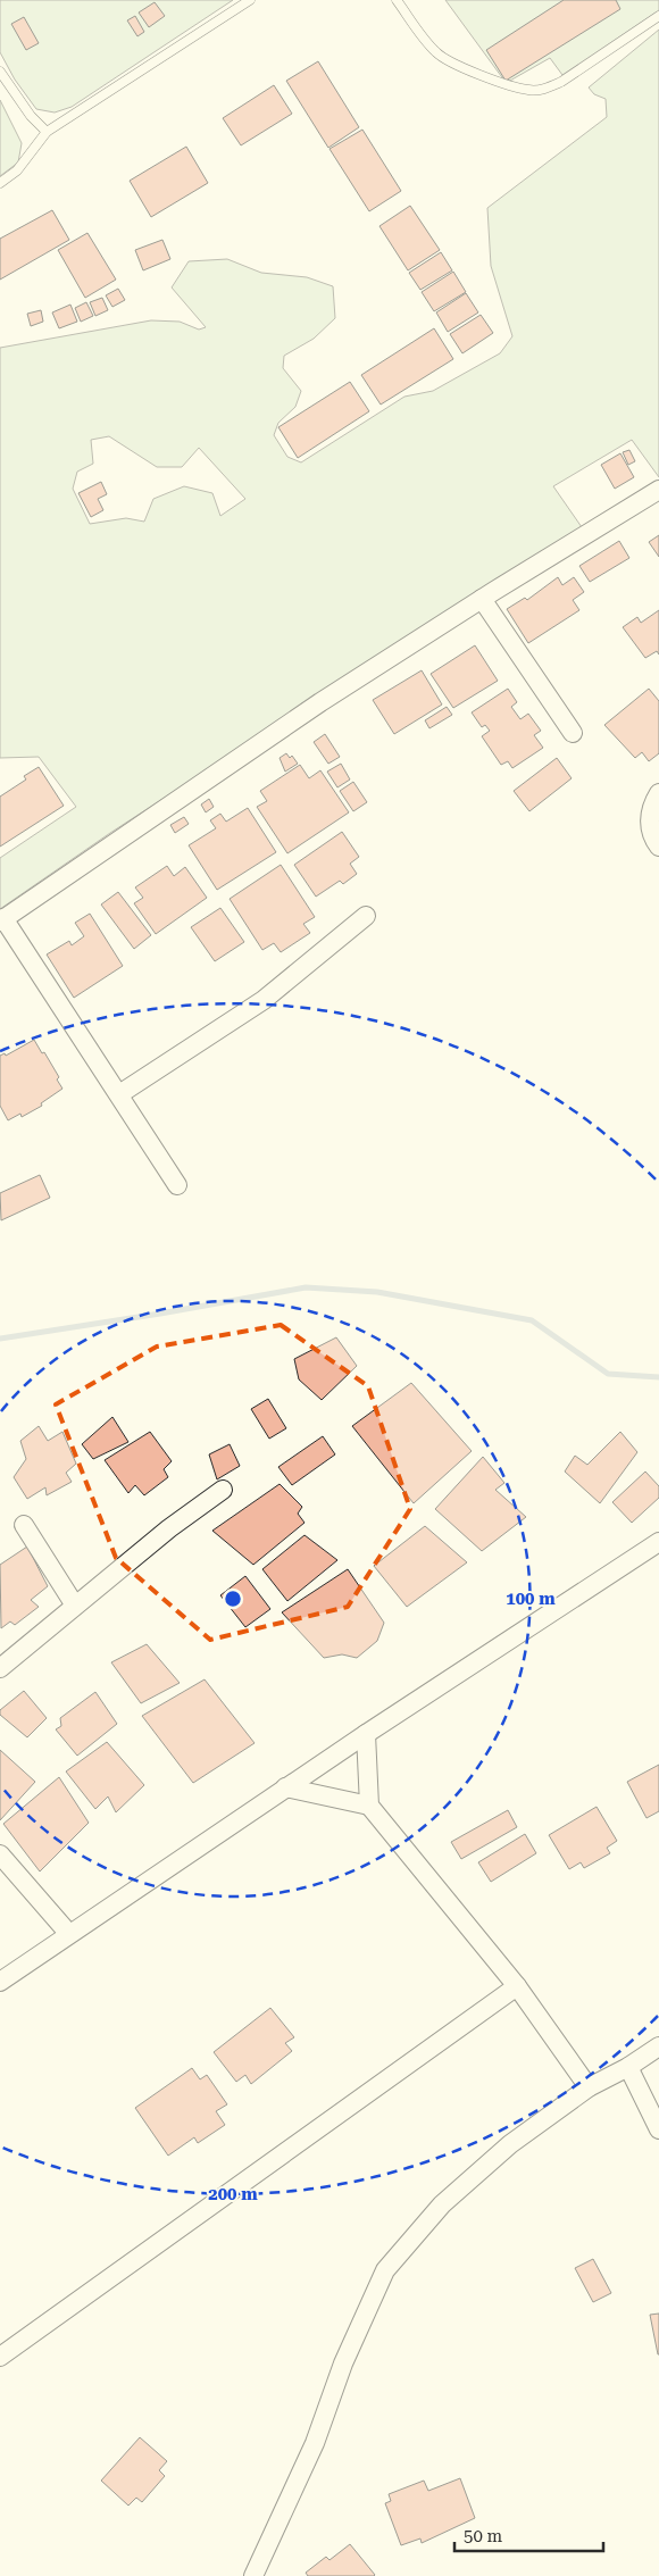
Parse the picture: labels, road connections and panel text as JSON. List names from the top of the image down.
{
  "scale_bar": "50 m",
  "rings": ["100 m", "200 m"]
}
